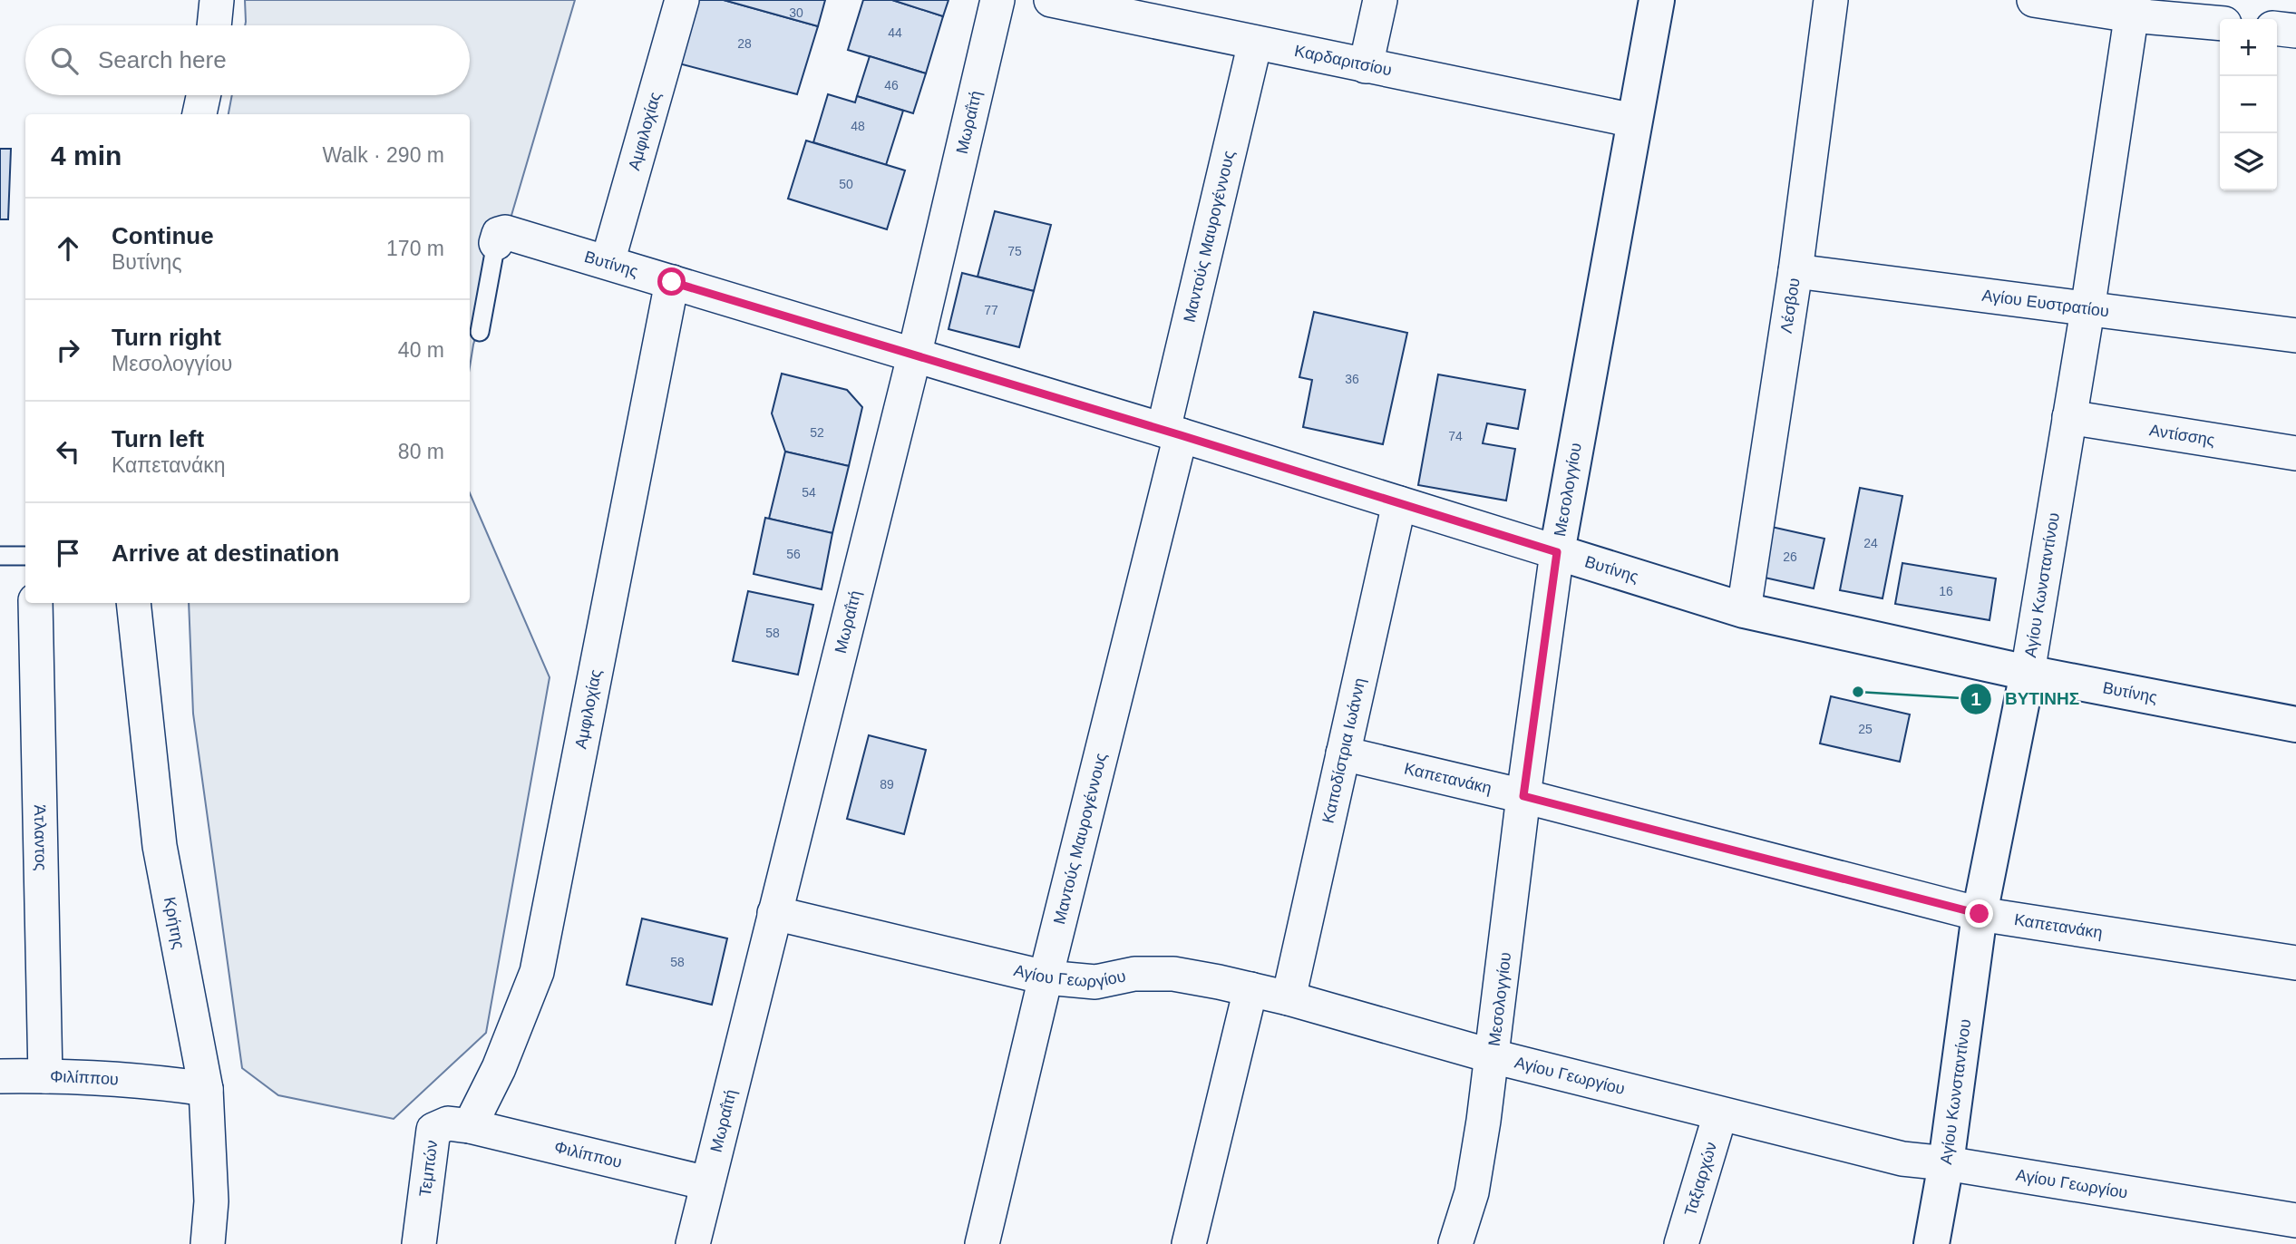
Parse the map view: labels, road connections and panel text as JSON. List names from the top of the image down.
{
  "streets": {
    "street": [
      "Καρδαριτσίου",
      "Μωραΐτή",
      "Αμφιλοχίας",
      "Μαντούς Μαυρογέννους",
      "Βυτίνης",
      "Αγίου Ευστρατίου",
      "Λέσβου",
      "Αντίσσης",
      "Μεσολογγίου",
      "Αγίου Κωνσταντίνου",
      "Καποδίστρια Ιωάννη",
      "Καπετανάκη",
      "Άτλαντος",
      "Κρήτης",
      "Αγίου Γεωργίου",
      "Φιλίππου",
      "Τεμπών",
      "Ταξιαρχών"
    ]
  },
  "crossings": [
    ["Καρδαριτσίου", "Μαντούς Μαυρογέννους"],
    ["Καρδαριτσίου", "Μεσολογγίου"],
    ["Μωραΐτή", "Βυτίνης"],
    ["Μωραΐτή", "Αγίου Γεωργίου"],
    ["Μωραΐτή", "Φιλίππου"],
    ["Αμφιλοχίας", "Βυτίνης"],
    ["Αμφιλοχίας", "Φιλίππου"],
    ["Αμφιλοχίας", "Τεμπών"],
    ["Μαντούς Μαυρογέννους", "Βυτίνης"],
    ["Μαντούς Μαυρογέννους", "Αγίου Γεωργίου"],
    ["Βυτίνης", "Λέσβου"],
    ["Βυτίνης", "Μεσολογγίου"],
    ["Βυτίνης", "Αγίου Κωνσταντίνου"],
    ["Βυτίνης", "Καποδίστρια Ιωάννη"],
    ["Αγίου Ευστρατίου", "Λέσβου"],
    ["Αγίου Ευστρατίου", "Αγίου Κωνσταντίνου"],
    ["Αντίσσης", "Αγίου Κωνσταντίνου"],
    ["Μεσολογγίου", "Καπετανάκη"],
    ["Μεσολογγίου", "Αγίου Γεωργίου"],
    ["Αγίου Κωνσταντίνου", "Καπετανάκη"],
    ["Αγίου Κωνσταντίνου", "Αγίου Γεωργίου"],
    ["Καποδίστρια Ιωάννη", "Καπετανάκη"],
    ["Καποδίστρια Ιωάννη", "Αγίου Γεωργίου"],
    ["Άτλαντος", "Φιλίππου"],
    ["Κρήτης", "Φιλίππου"],
    ["Αγίου Γεωργίου", "Ταξιαρχών"],
    ["Φιλίππου", "Τεμπών"]
  ],
  "places": ["ΒΥΤΙΝΗΣ"],
  "house_numbers": [
    "30",
    "44",
    "28",
    "46",
    "48",
    "50",
    "75",
    "77",
    "36",
    "52",
    "74",
    "54",
    "24",
    "56",
    "26",
    "16",
    "58",
    "25",
    "89",
    "58"
  ],
  "page": {
    "map_buttons": ["+", "−"],
    "search": "Search here",
    "heading": ["4 min", "Walk · 290 m"],
    "list": [
      ["Continue", "Βυτίνης", "170 m"],
      ["Turn right", "Μεσολογγίου", "40 m"],
      ["Turn left", "Καπετανάκη", "80 m"],
      "Arrive at destination"
    ]
  }
}
